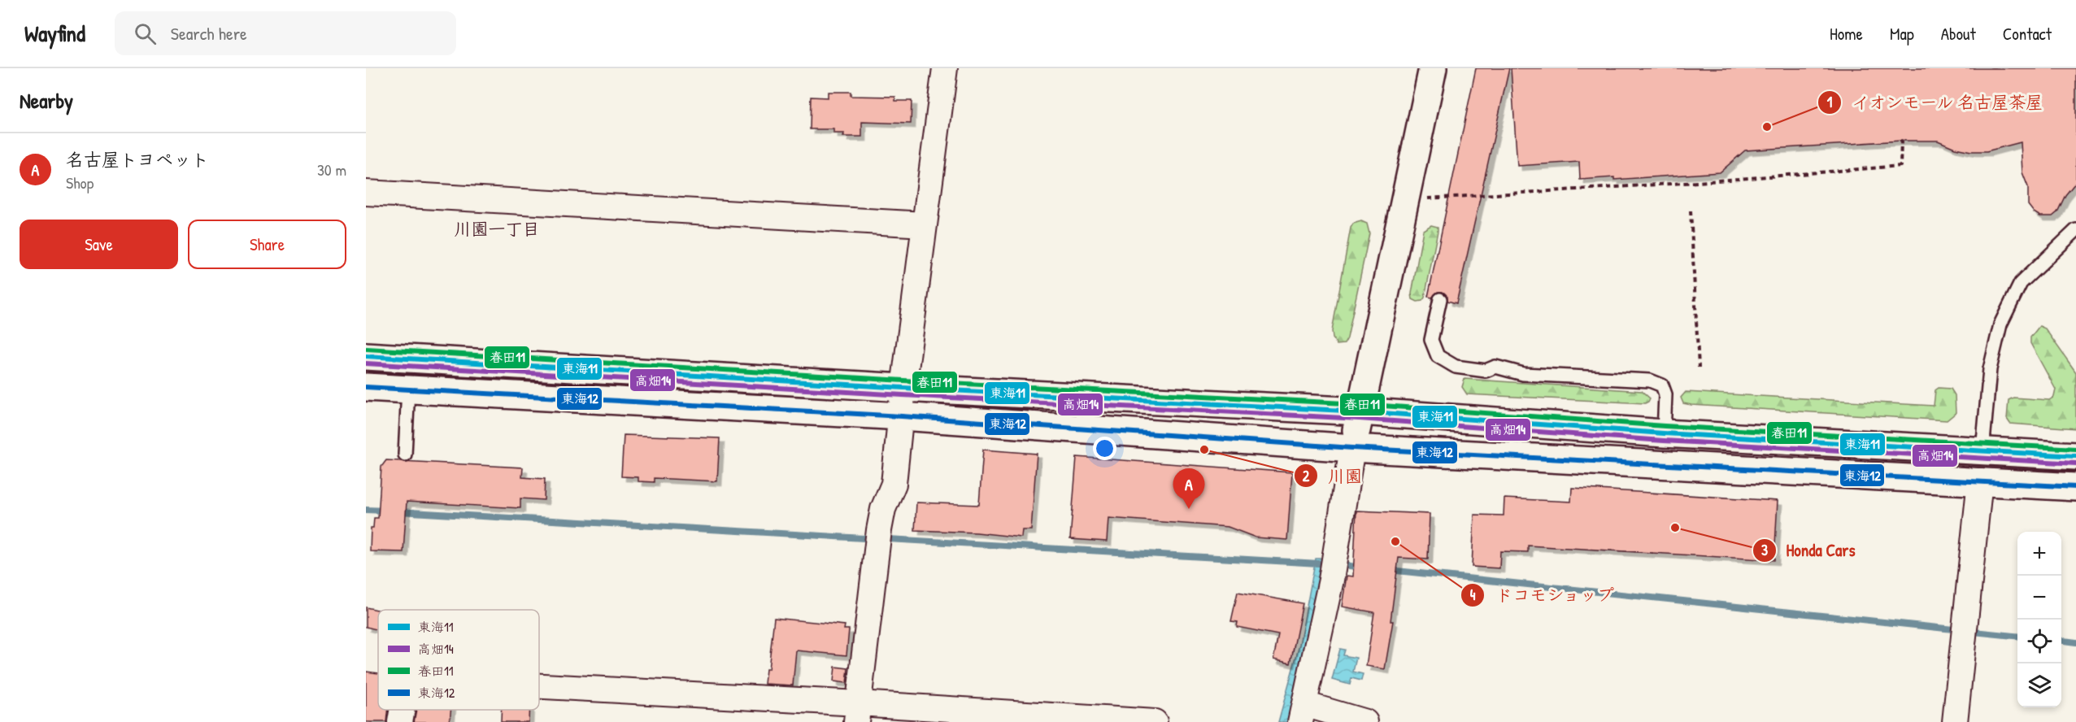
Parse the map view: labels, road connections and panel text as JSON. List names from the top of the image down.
{
  "districts": ["川園一丁目"],
  "places": [
    "イオンモール 名古屋茶屋",
    "川園",
    "Honda Cars",
    "ドコモショップ"
  ],
  "lines": [
    "transit line 春田11",
    "transit line 東海11",
    "transit line 高畑14",
    "transit line 東海12"
  ],
  "legend": [
    "東海11",
    "高畑14",
    "春田11",
    "東海12"
  ],
  "page": {
    "header": "Wayfind",
    "search": "Search here",
    "nav": [
      "Home",
      "Map",
      "About",
      "Contact"
    ],
    "heading": "Nearby",
    "list": [
      {
        "mark": "A",
        "name": "名古屋トヨペット",
        "note": "Shop",
        "value": "30 m"
      }
    ],
    "buttons": ["Save", "Share"],
    "pins": "A",
    "map_buttons": ["+", "−"]
  }
}
